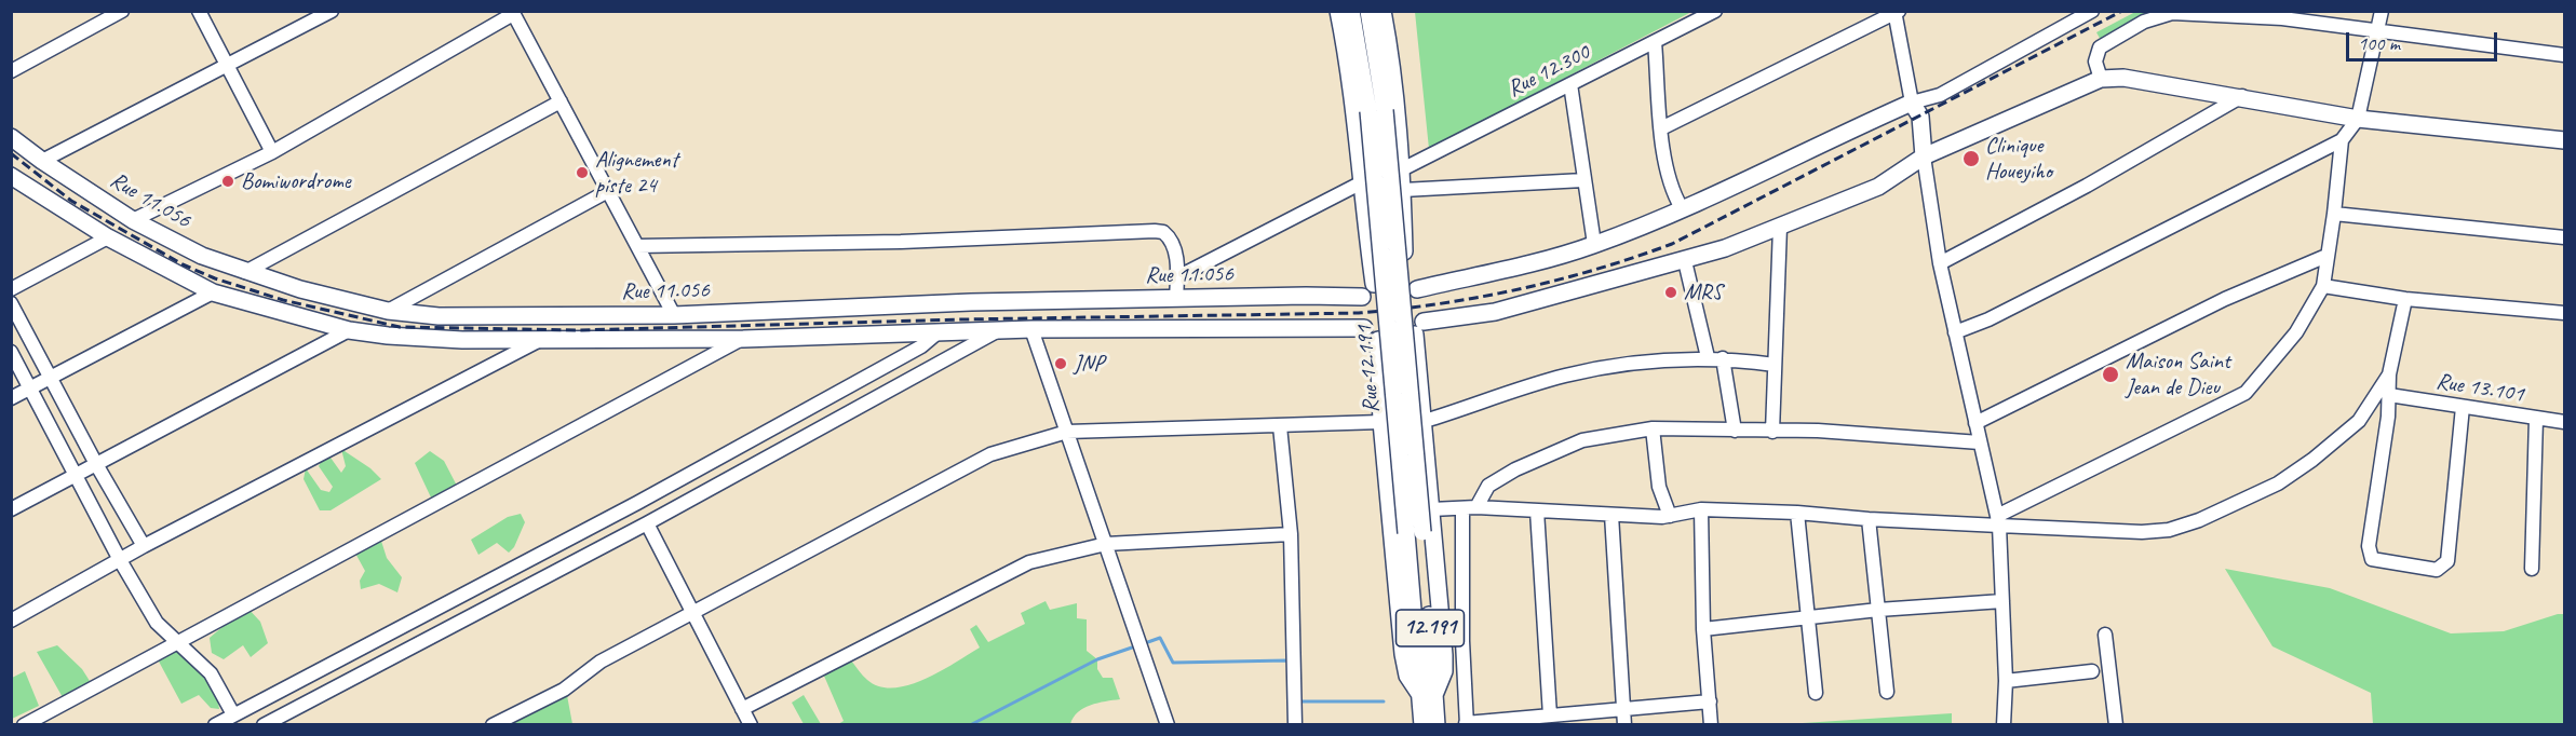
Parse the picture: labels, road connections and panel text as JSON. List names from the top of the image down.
{
  "streets": {
    "main road": ["Rue 11.056", "Rue 12.191", "12.191"],
    "street": ["Rue 12.300", "Rue 13.101"]
  },
  "places": [
    "Clinique Houeyiho",
    "Alignement piste 24",
    "Bomiwordrome",
    "MRS",
    "JNP",
    "Maison Saint Jean de Dieu"
  ],
  "scale_bar": "100 m"
}
